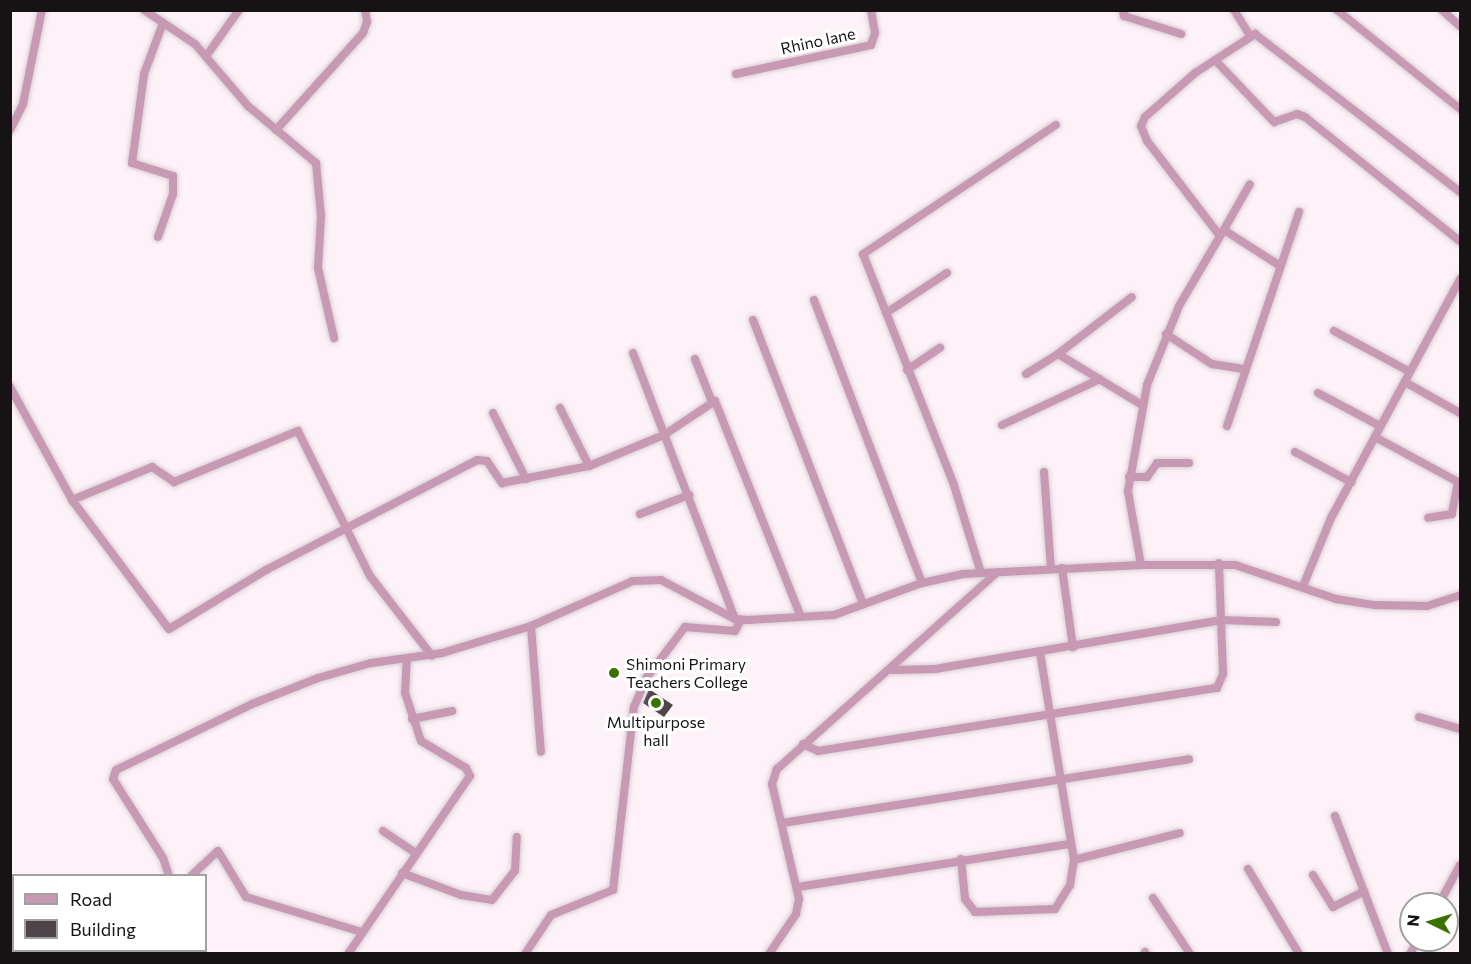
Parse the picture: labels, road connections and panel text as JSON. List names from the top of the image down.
{
  "streets": {
    "street": ["Rhino lane"]
  },
  "places": ["Shimoni Primary Teachers College", "Multipurpose hall"],
  "legend": ["Road", "Building"],
  "north": "left"
}
